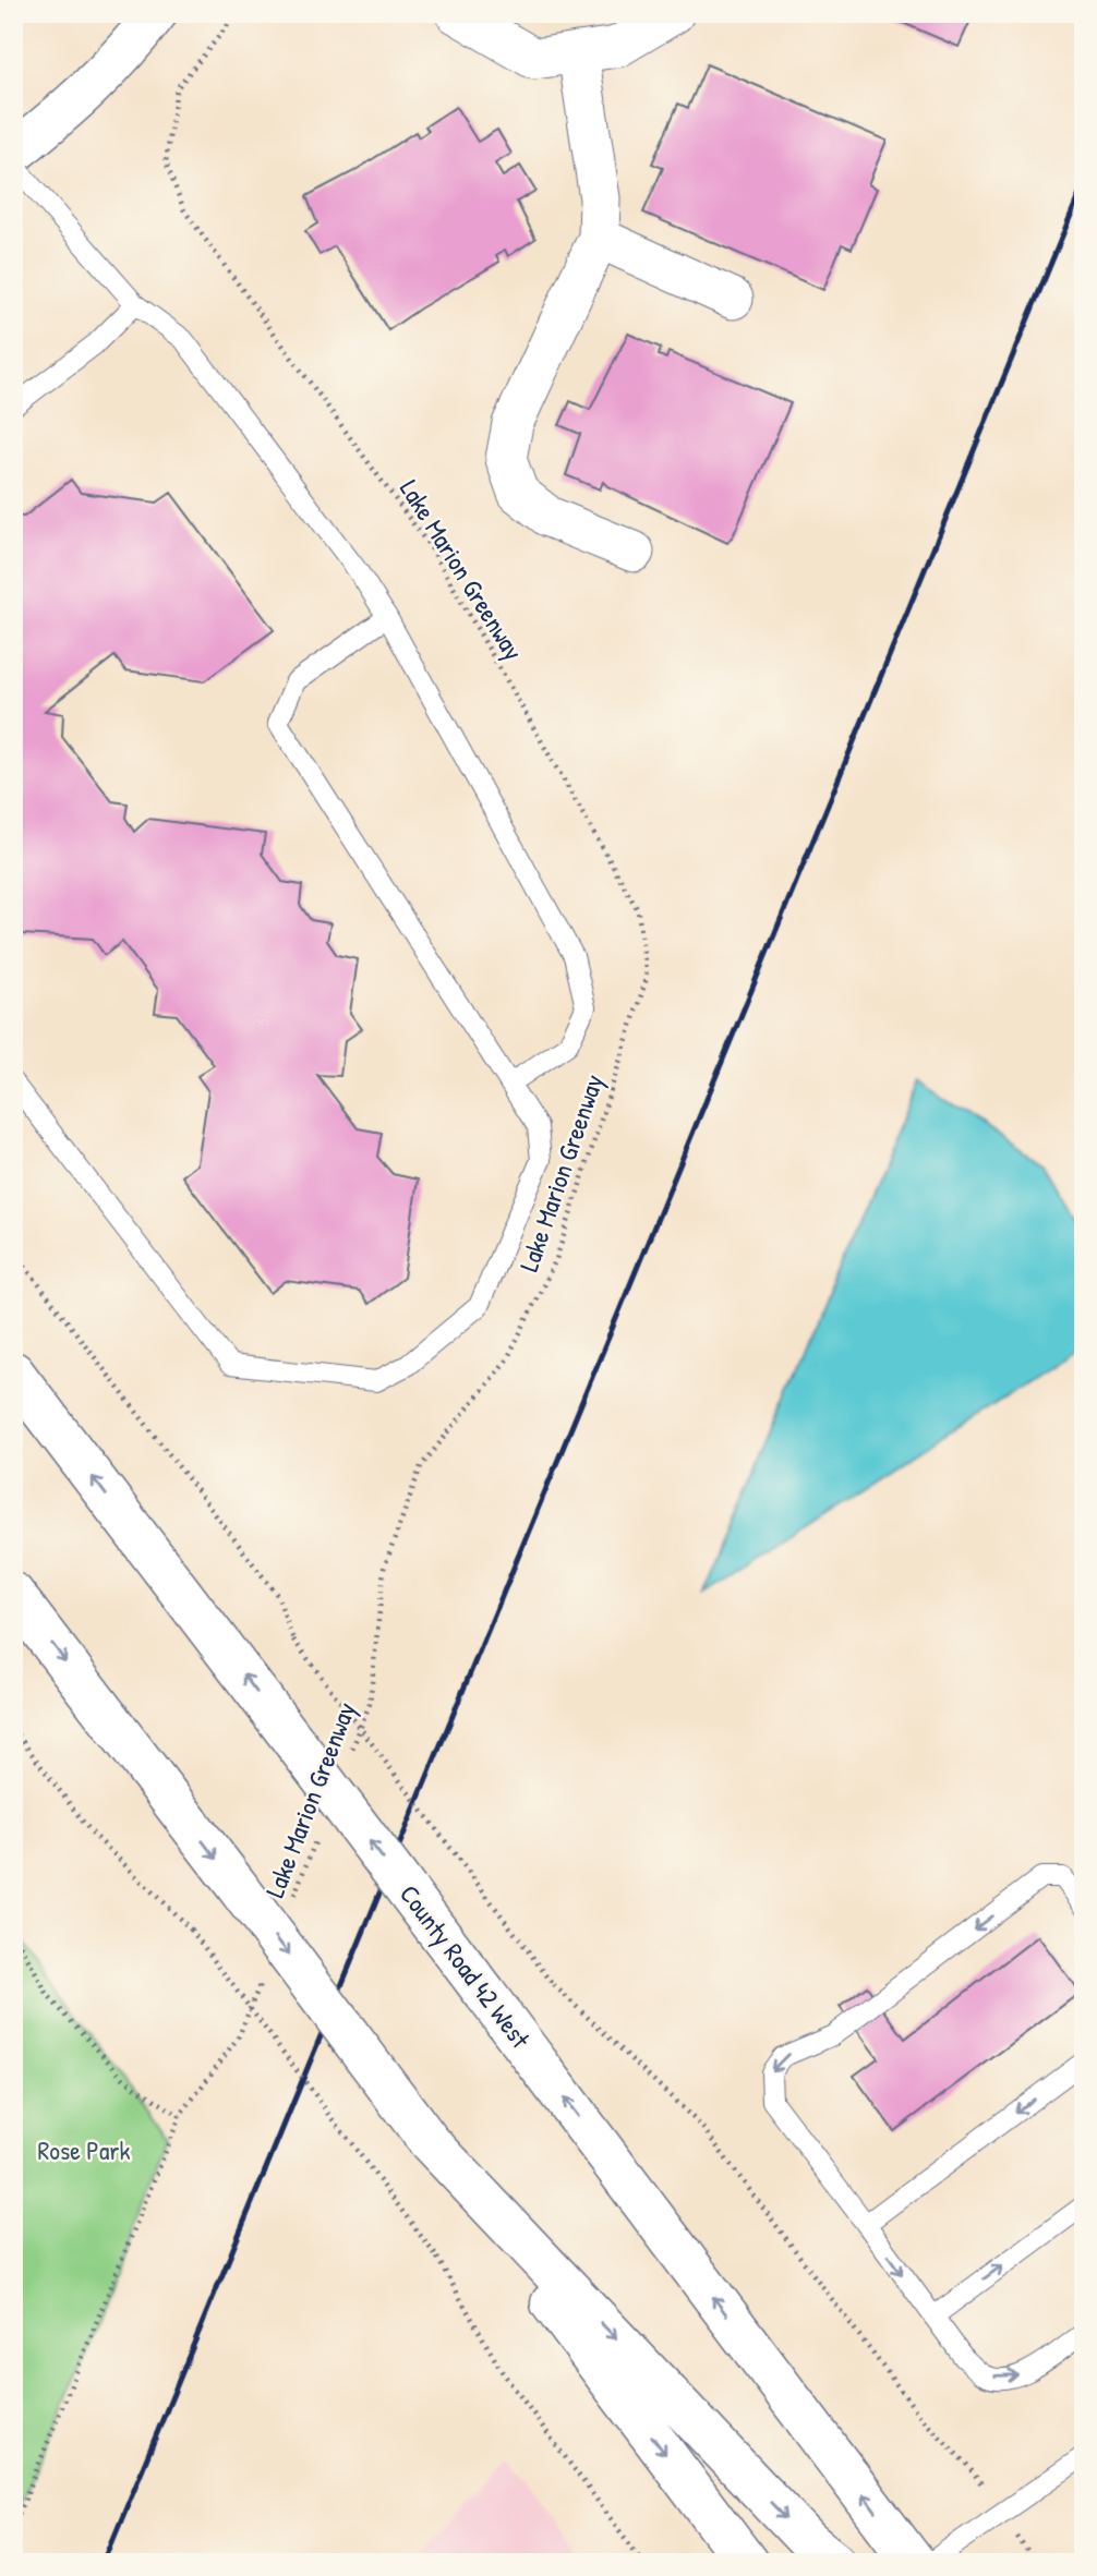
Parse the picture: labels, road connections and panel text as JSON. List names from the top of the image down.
{
  "streets": {
    "main road": ["County Road 42 West"],
    "path": ["Lake Marion Greenway"]
  },
  "parks": ["Rose Park"]
}
